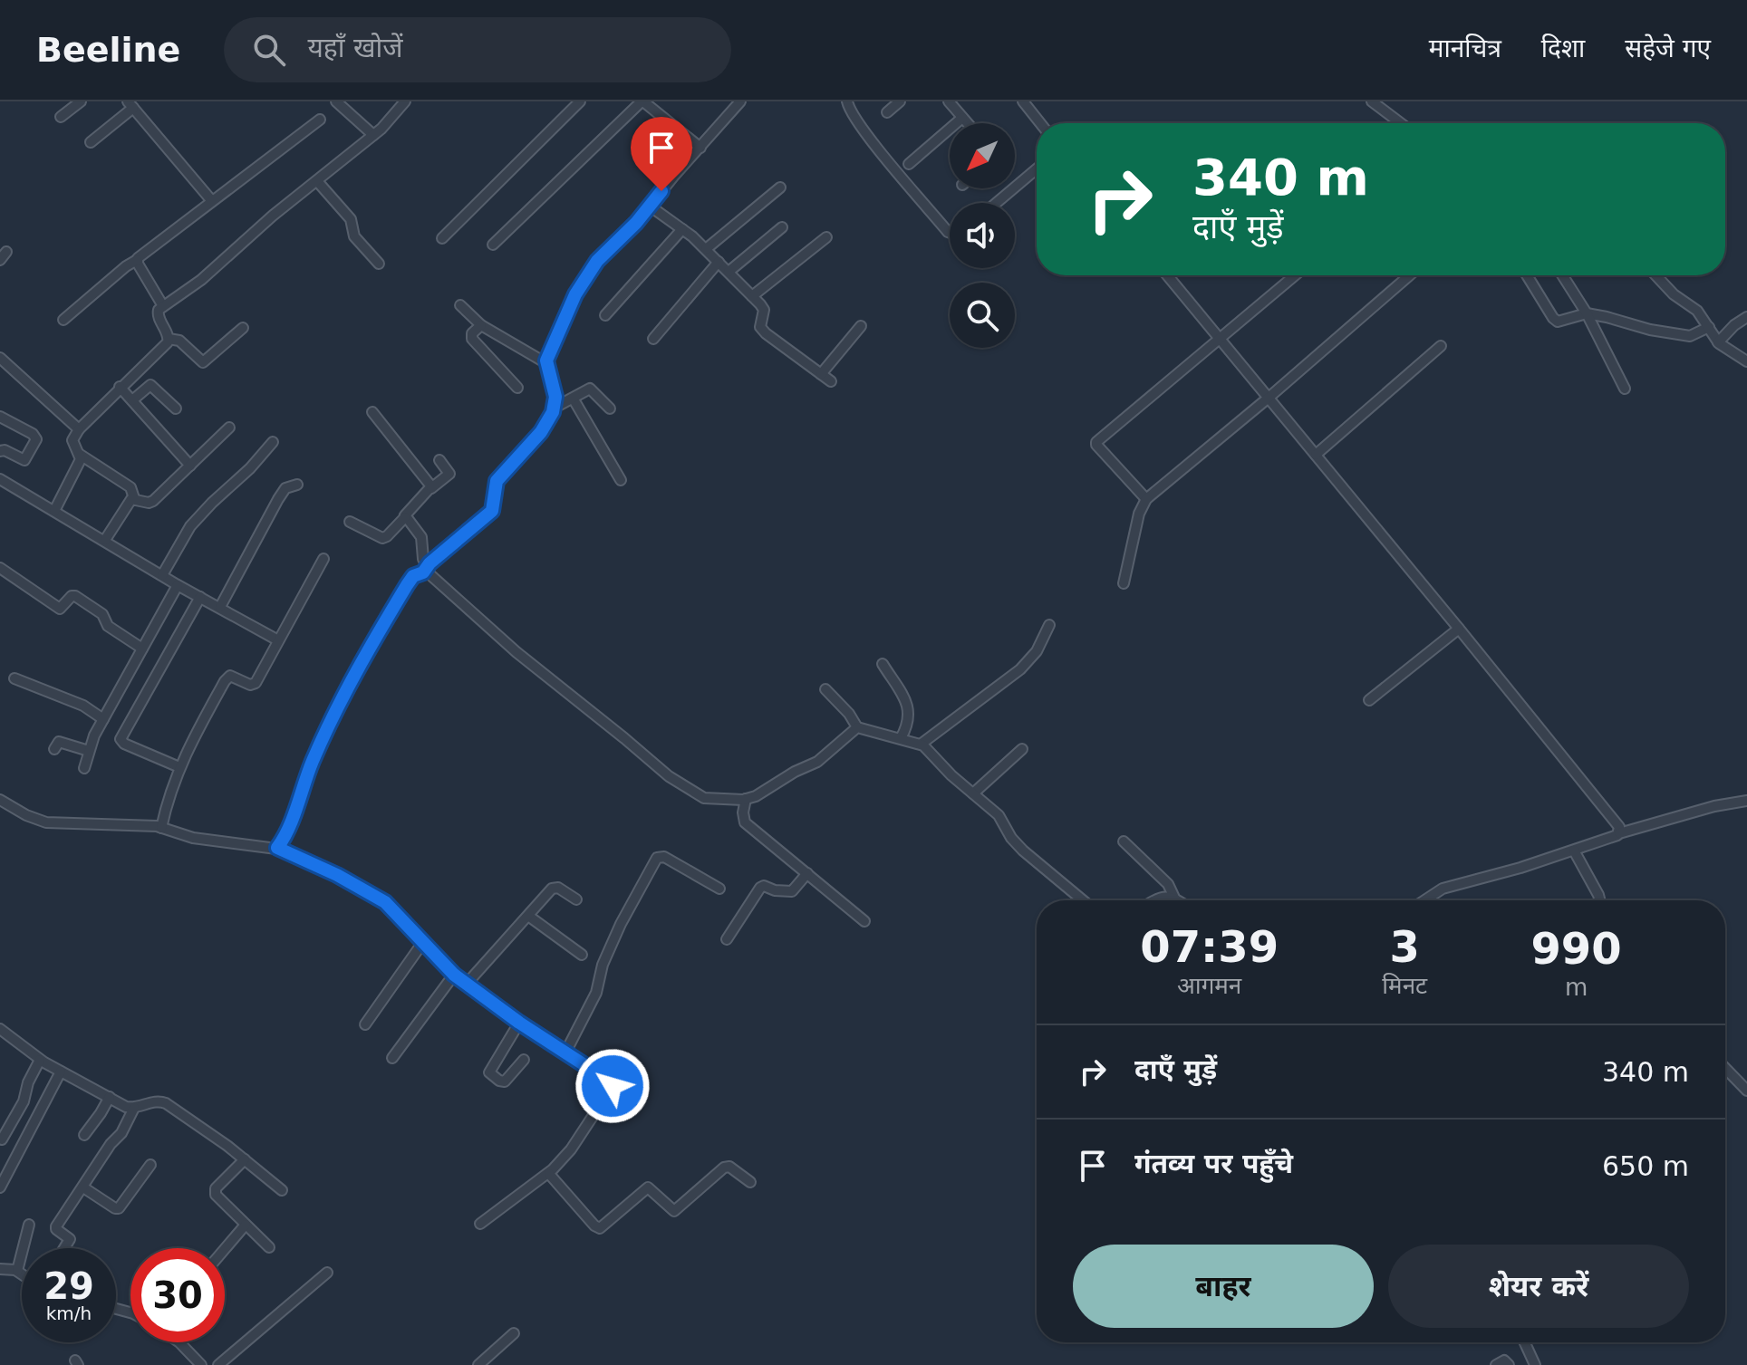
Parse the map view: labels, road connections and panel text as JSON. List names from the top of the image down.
{
  "north": "bottom left",
  "page": {
    "header": "Beeline",
    "search": "यहाँ खोजें",
    "nav": ["मानचित्र", "दिशा", "सहेजे गए"],
    "turn": ["340 m", "दाएँ मुड़ें"],
    "eta": [
      "07:39",
      "आगमन",
      "3",
      "मिनट",
      "990",
      "m"
    ],
    "list": [
      {
        "name": "दाएँ मुड़ें",
        "value": "340 m"
      },
      {
        "name": "गंतव्य पर पहुँचे",
        "value": "650 m"
      }
    ],
    "buttons": ["बाहर", "शेयर करें"],
    "speed": "29 km/h",
    "limit": "30"
  }
}
